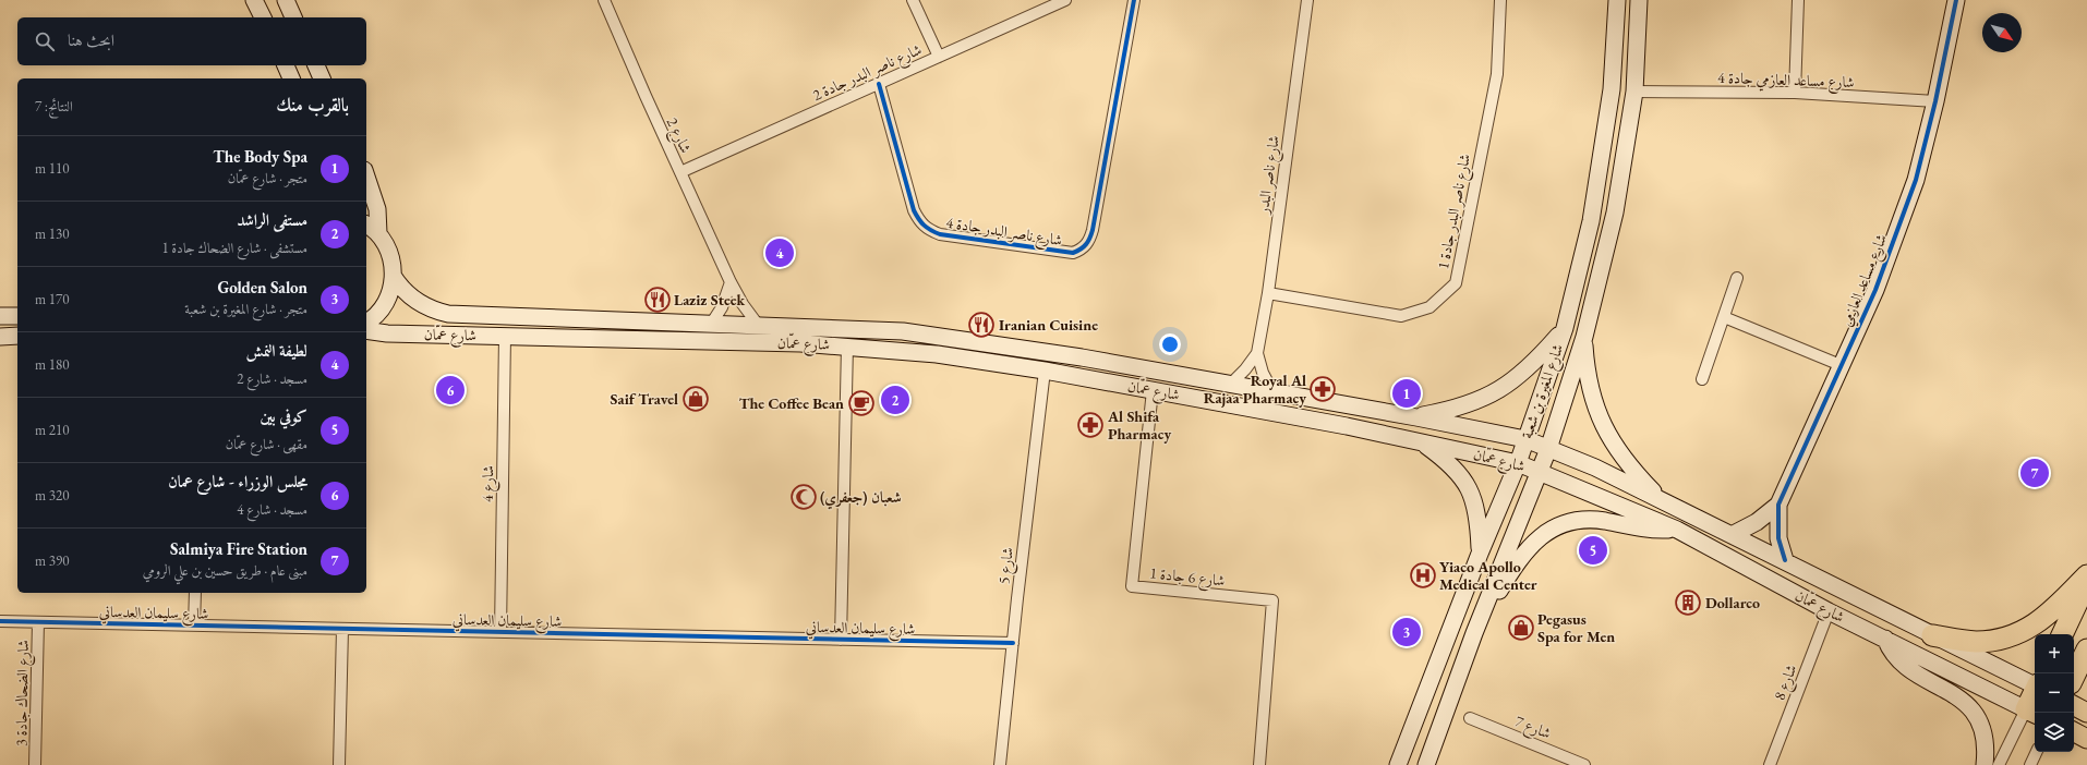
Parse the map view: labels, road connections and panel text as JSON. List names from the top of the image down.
{
  "streets": {
    "main road": ["شارع مساعد العازمي", "شارع عمّان", "شارع المغيرة بن شعبة"],
    "street": [
      "شارع ناصر البدر جادة 2",
      "شارع مساعد العازمي جادة 4",
      "شارع 2",
      "شارع ناصر البدر",
      "شارع ناصر البدر جادة 1",
      "شارع ناصر البدر جادة 4",
      "شارع 4",
      "شارع 5",
      "شارع 6 جادة 1",
      "شارع سليمان العدساني",
      "شارع 8",
      "شارع الضحاك جادة 3",
      "شارع 7"
    ]
  },
  "crossings": [
    ["شارع ناصر البدر جادة 2", "شارع 2"],
    ["شارع ناصر البدر جادة 2", "شارع ناصر البدر جادة 4"],
    ["شارع مساعد العازمي جادة 4", "شارع مساعد العازمي"],
    ["شارع مساعد العازمي جادة 4", "شارع المغيرة بن شعبة"],
    ["شارع 2", "شارع عمّان"],
    ["شارع ناصر البدر", "شارع ناصر البدر جادة 1"],
    ["شارع ناصر البدر", "شارع عمّان"],
    ["شارع مساعد العازمي", "شارع عمّان"],
    ["شارع عمّان", "شارع المغيرة بن شعبة"],
    ["شارع عمّان", "شارع 4"],
    ["شارع عمّان", "شارع 5"],
    ["شارع عمّان", "شارع 6 جادة 1"],
    ["شارع عمّان", "شارع 8"],
    ["شارع 4", "شارع سليمان العدساني"],
    ["شارع 5", "شارع سليمان العدساني"],
    ["شارع سليمان العدساني", "شارع الضحاك جادة 3"]
  ],
  "places": {
    "restaurant": ["Laziz Steek", "Iranian Cuisine"],
    "pharmacy": ["Royal Al Rajaa Pharmacy", "Al Shifa Pharmacy"],
    "shop": ["Saif Travel", "Pegasus Spa for Men"],
    "cafe": ["The Coffee Bean"],
    "mosque": ["شعبان (جعفري)"],
    "hospital": ["Yiaco Apollo Medical Center"],
    "building": ["Dollarco"]
  },
  "north": "bottom right",
  "page": {
    "search": "ابحث هنا",
    "heading": ["بالقرب منك", "النتائج: 7"],
    "list": [
      {
        "mark": "1",
        "name": "The Body Spa",
        "note": "متجر · شارع عمّان",
        "value": "110 m"
      },
      {
        "mark": "2",
        "name": "مستفى الراشد",
        "note": "مستشفى · شارع الضحاك جادة 1",
        "value": "130 m"
      },
      {
        "mark": "3",
        "name": "Golden Salon",
        "note": "متجر · شارع المغيرة بن شعبة",
        "value": "170 m"
      },
      {
        "mark": "4",
        "name": "لطيفة النمش",
        "note": "مسجد · شارع 2",
        "value": "180 m"
      },
      {
        "mark": "5",
        "name": "كوفي بين",
        "note": "مقهى · شارع عمّان",
        "value": "210 m"
      },
      {
        "mark": "6",
        "name": "مجلس الوزراء - شارع عمان",
        "note": "مسجد · شارع 4",
        "value": "320 m"
      },
      {
        "mark": "7",
        "name": "Salmiya Fire Station",
        "note": "مبنى عام · طريق حسين بن علي الرومي",
        "value": "390 m"
      }
    ],
    "pins": [
      "4",
      "6",
      "1",
      "2",
      "7",
      "5",
      "3"
    ],
    "map_buttons": ["+", "−"]
  }
}
